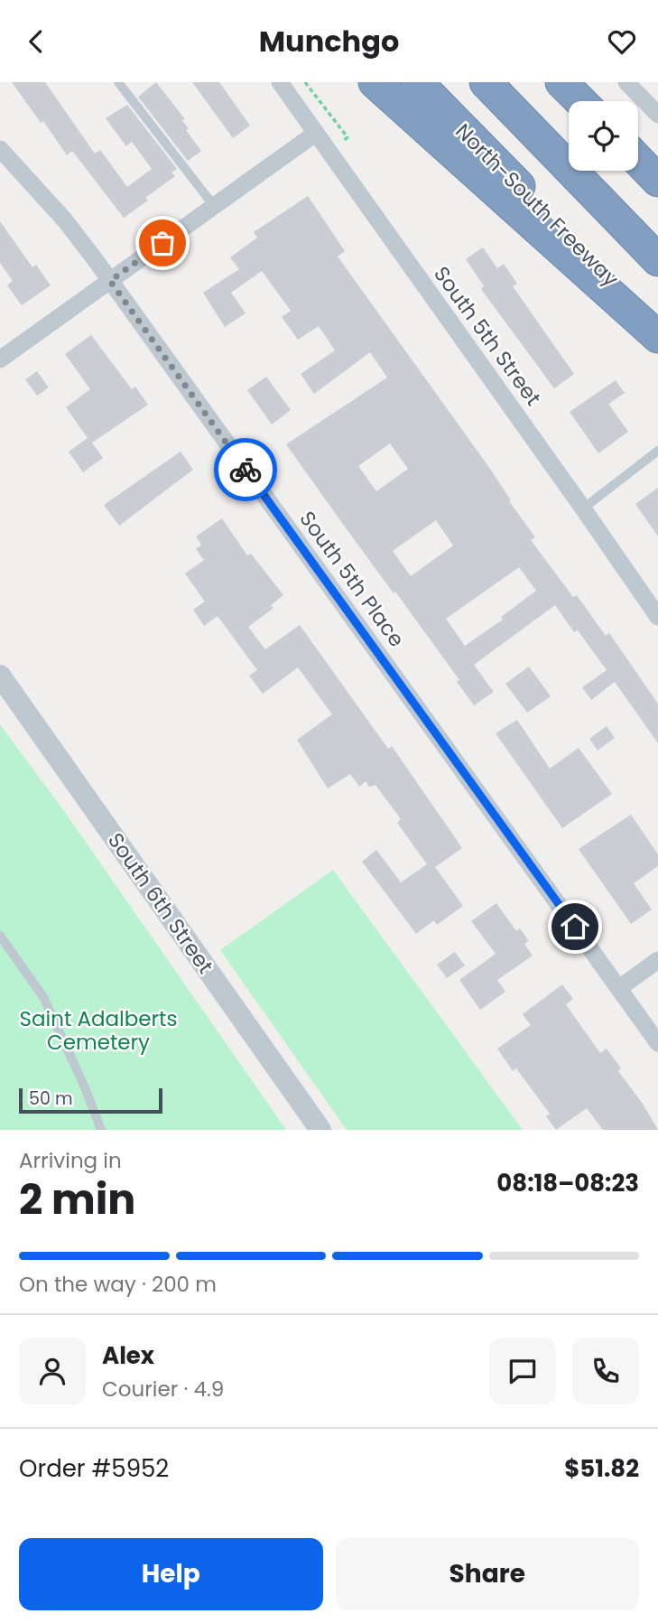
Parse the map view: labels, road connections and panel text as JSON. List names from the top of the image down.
{
  "streets": {
    "highway": ["North-South Freeway"],
    "street": ["South 5th Street", "South 5th Place", "South 6th Street"]
  },
  "parks": ["Saint Adalberts Cemetery"],
  "scale_bar": "50 m",
  "page": {
    "header": "Munchgo",
    "scale": "50 m",
    "heading": ["2 min", "Arriving in", "08:18–08:23"],
    "panel": [
      "Alex",
      "Courier · 4.9",
      "Order #5952",
      "$51.82"
    ],
    "bar": "On the way · 200 m",
    "buttons": ["Help", "Share"]
  }
}
